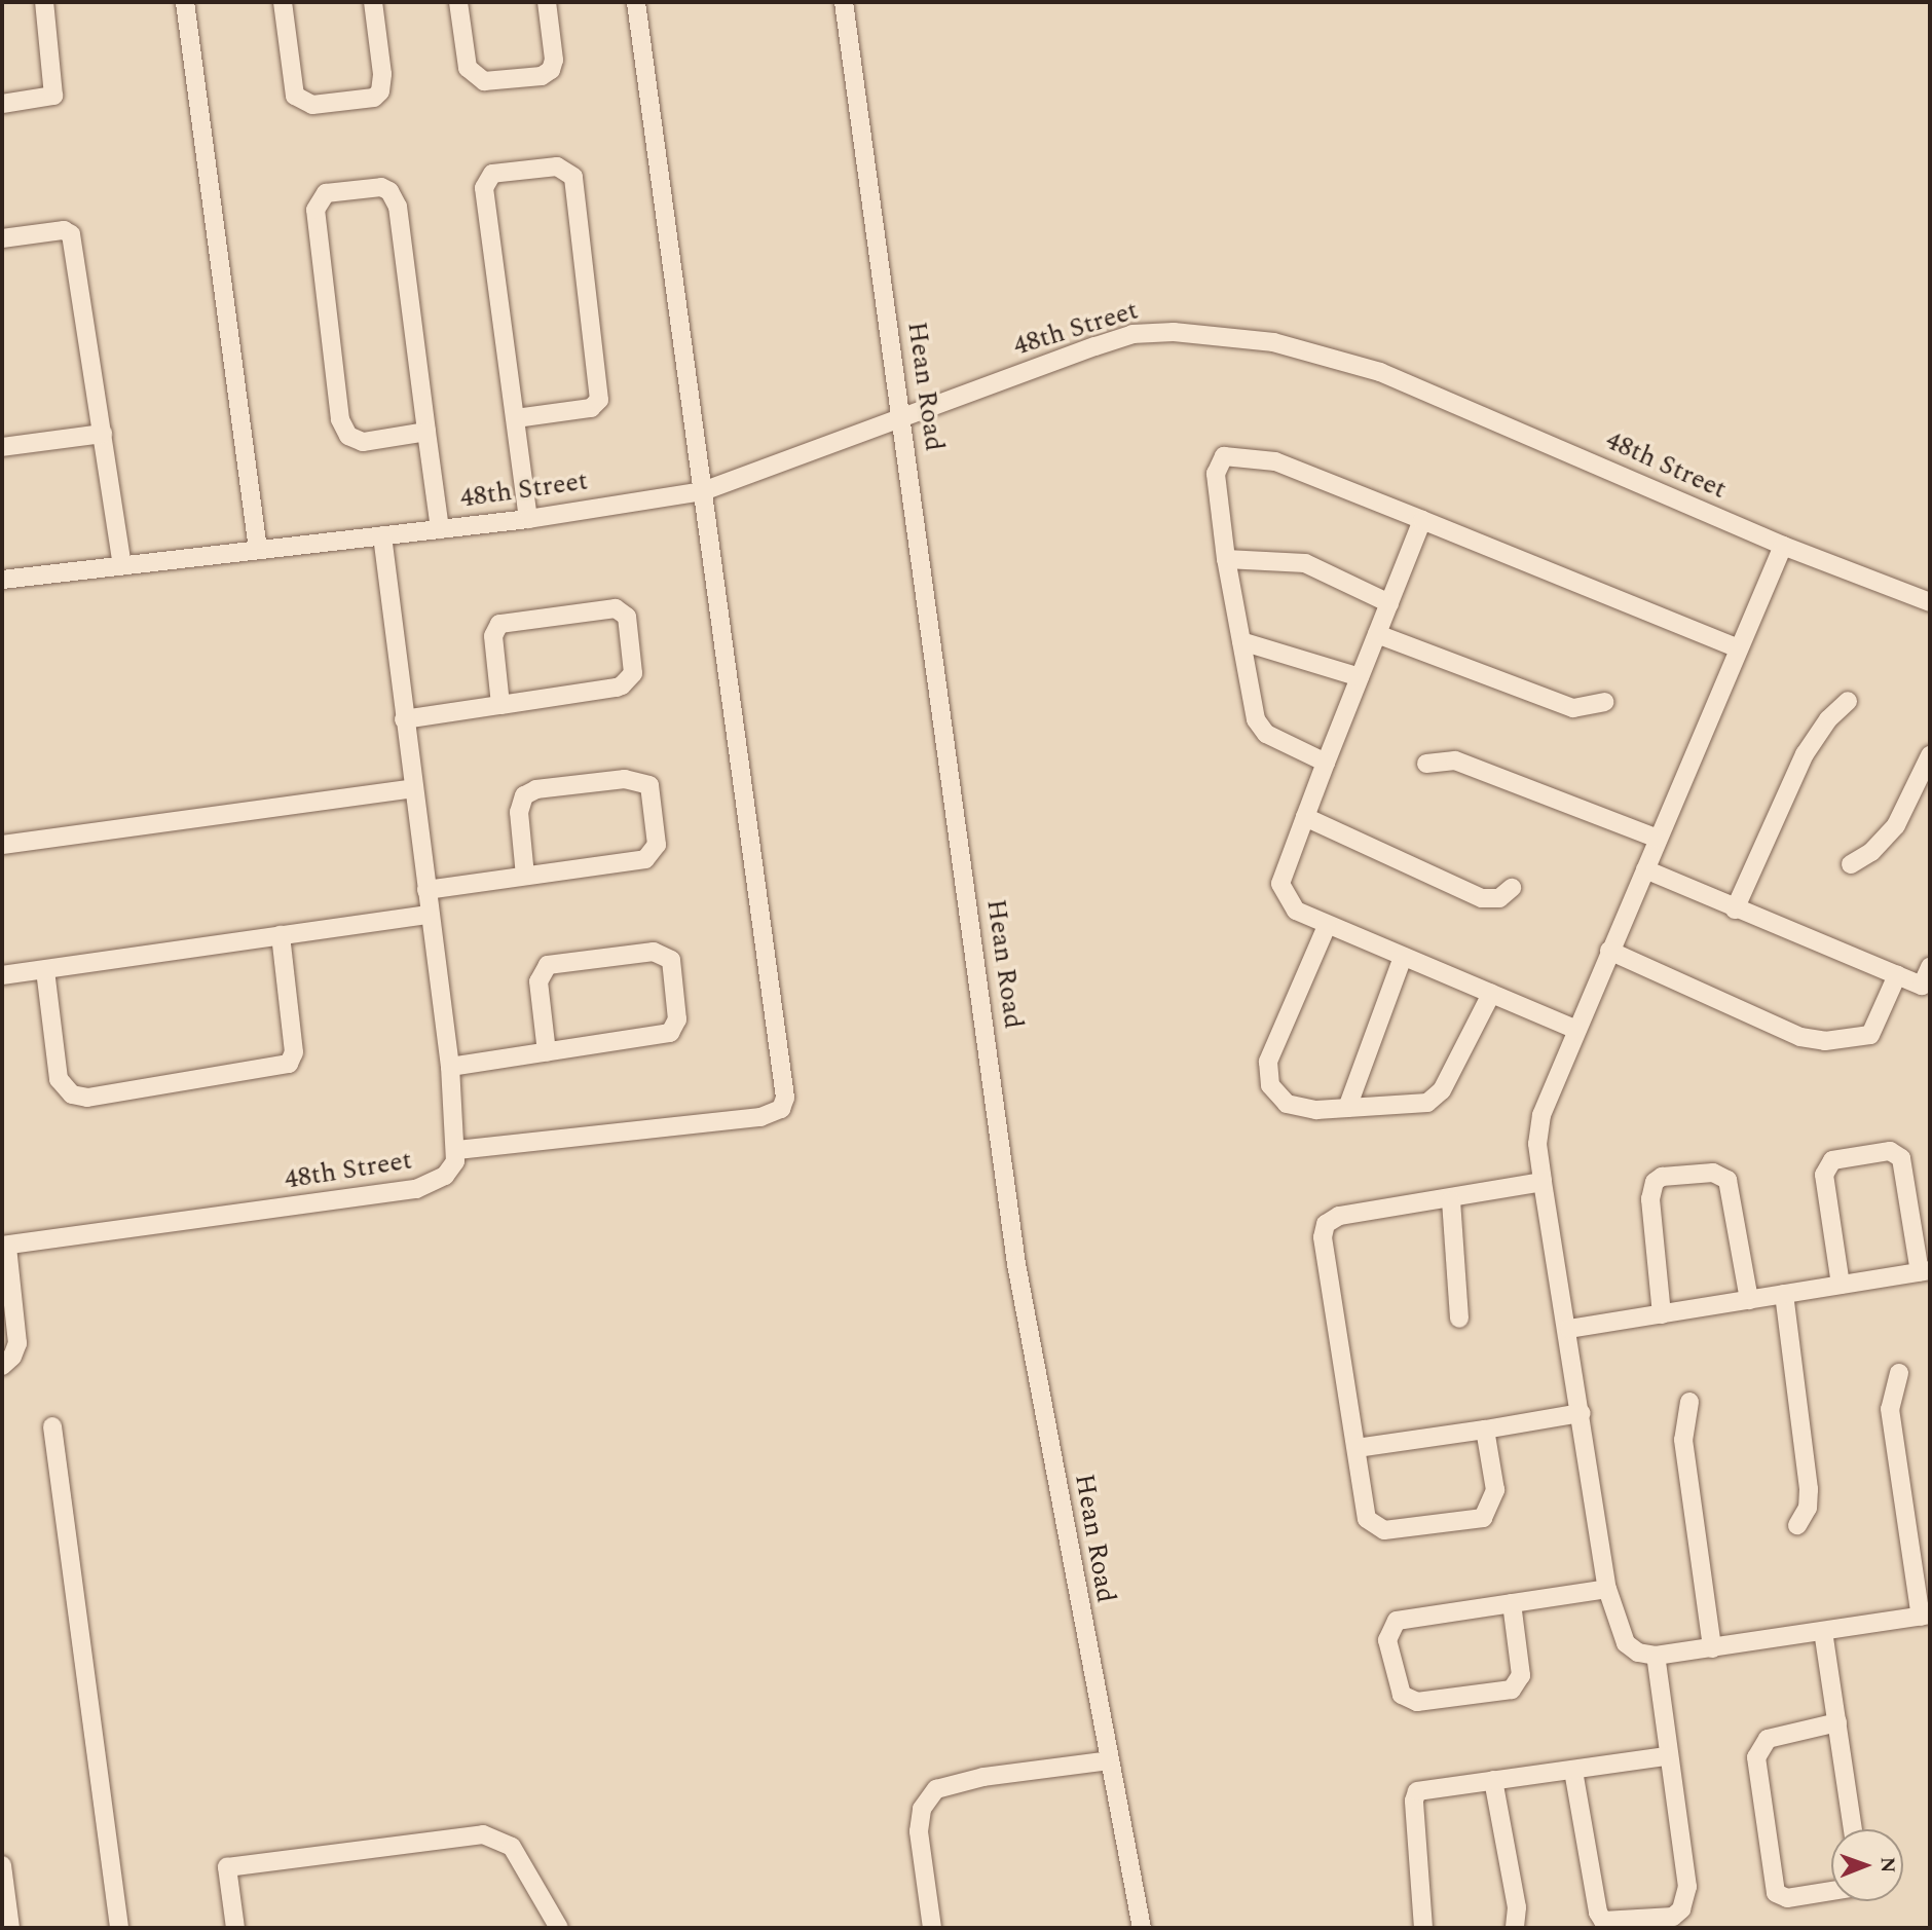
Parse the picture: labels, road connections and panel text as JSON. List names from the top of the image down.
{
  "streets": {
    "street": ["48th Street", "Hean Road"]
  },
  "crossings": [
    ["48th Street", "Hean Road"]
  ],
  "north": "right"
}
